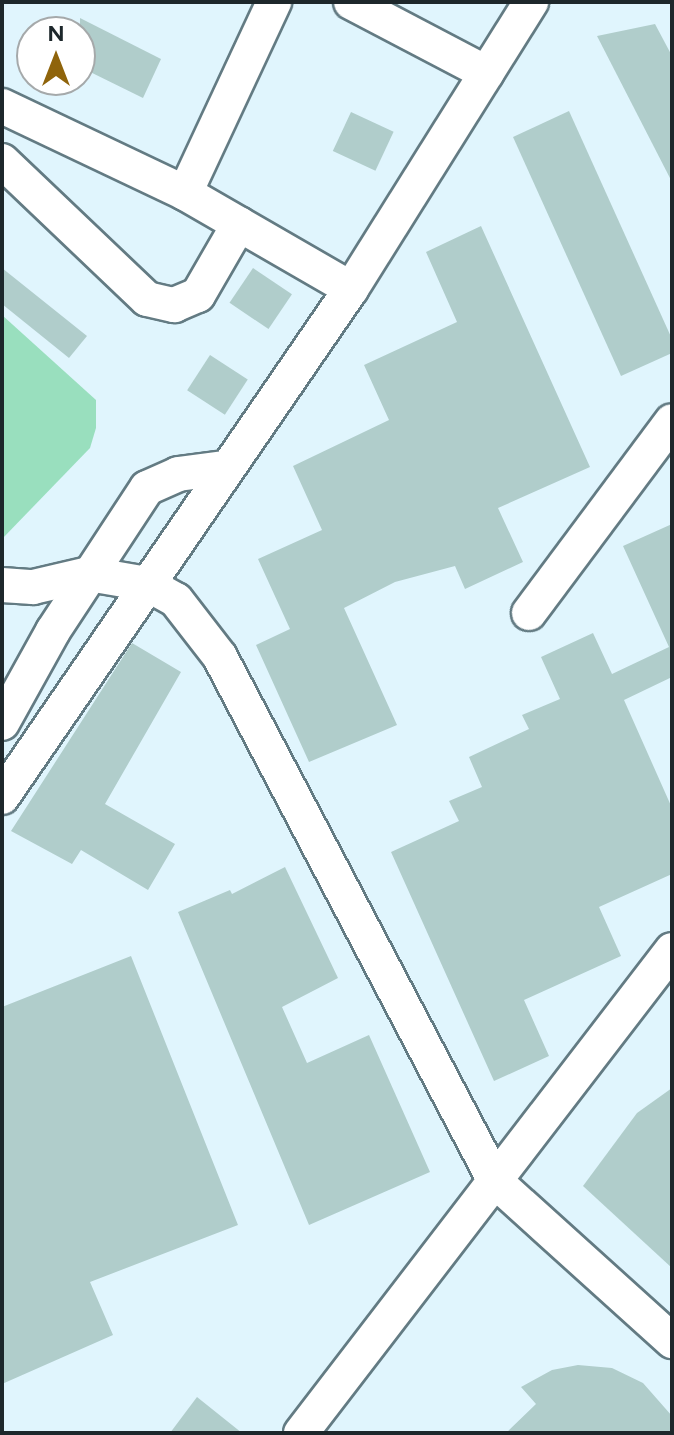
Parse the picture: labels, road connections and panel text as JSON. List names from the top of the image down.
{
  "north": "top"
}
